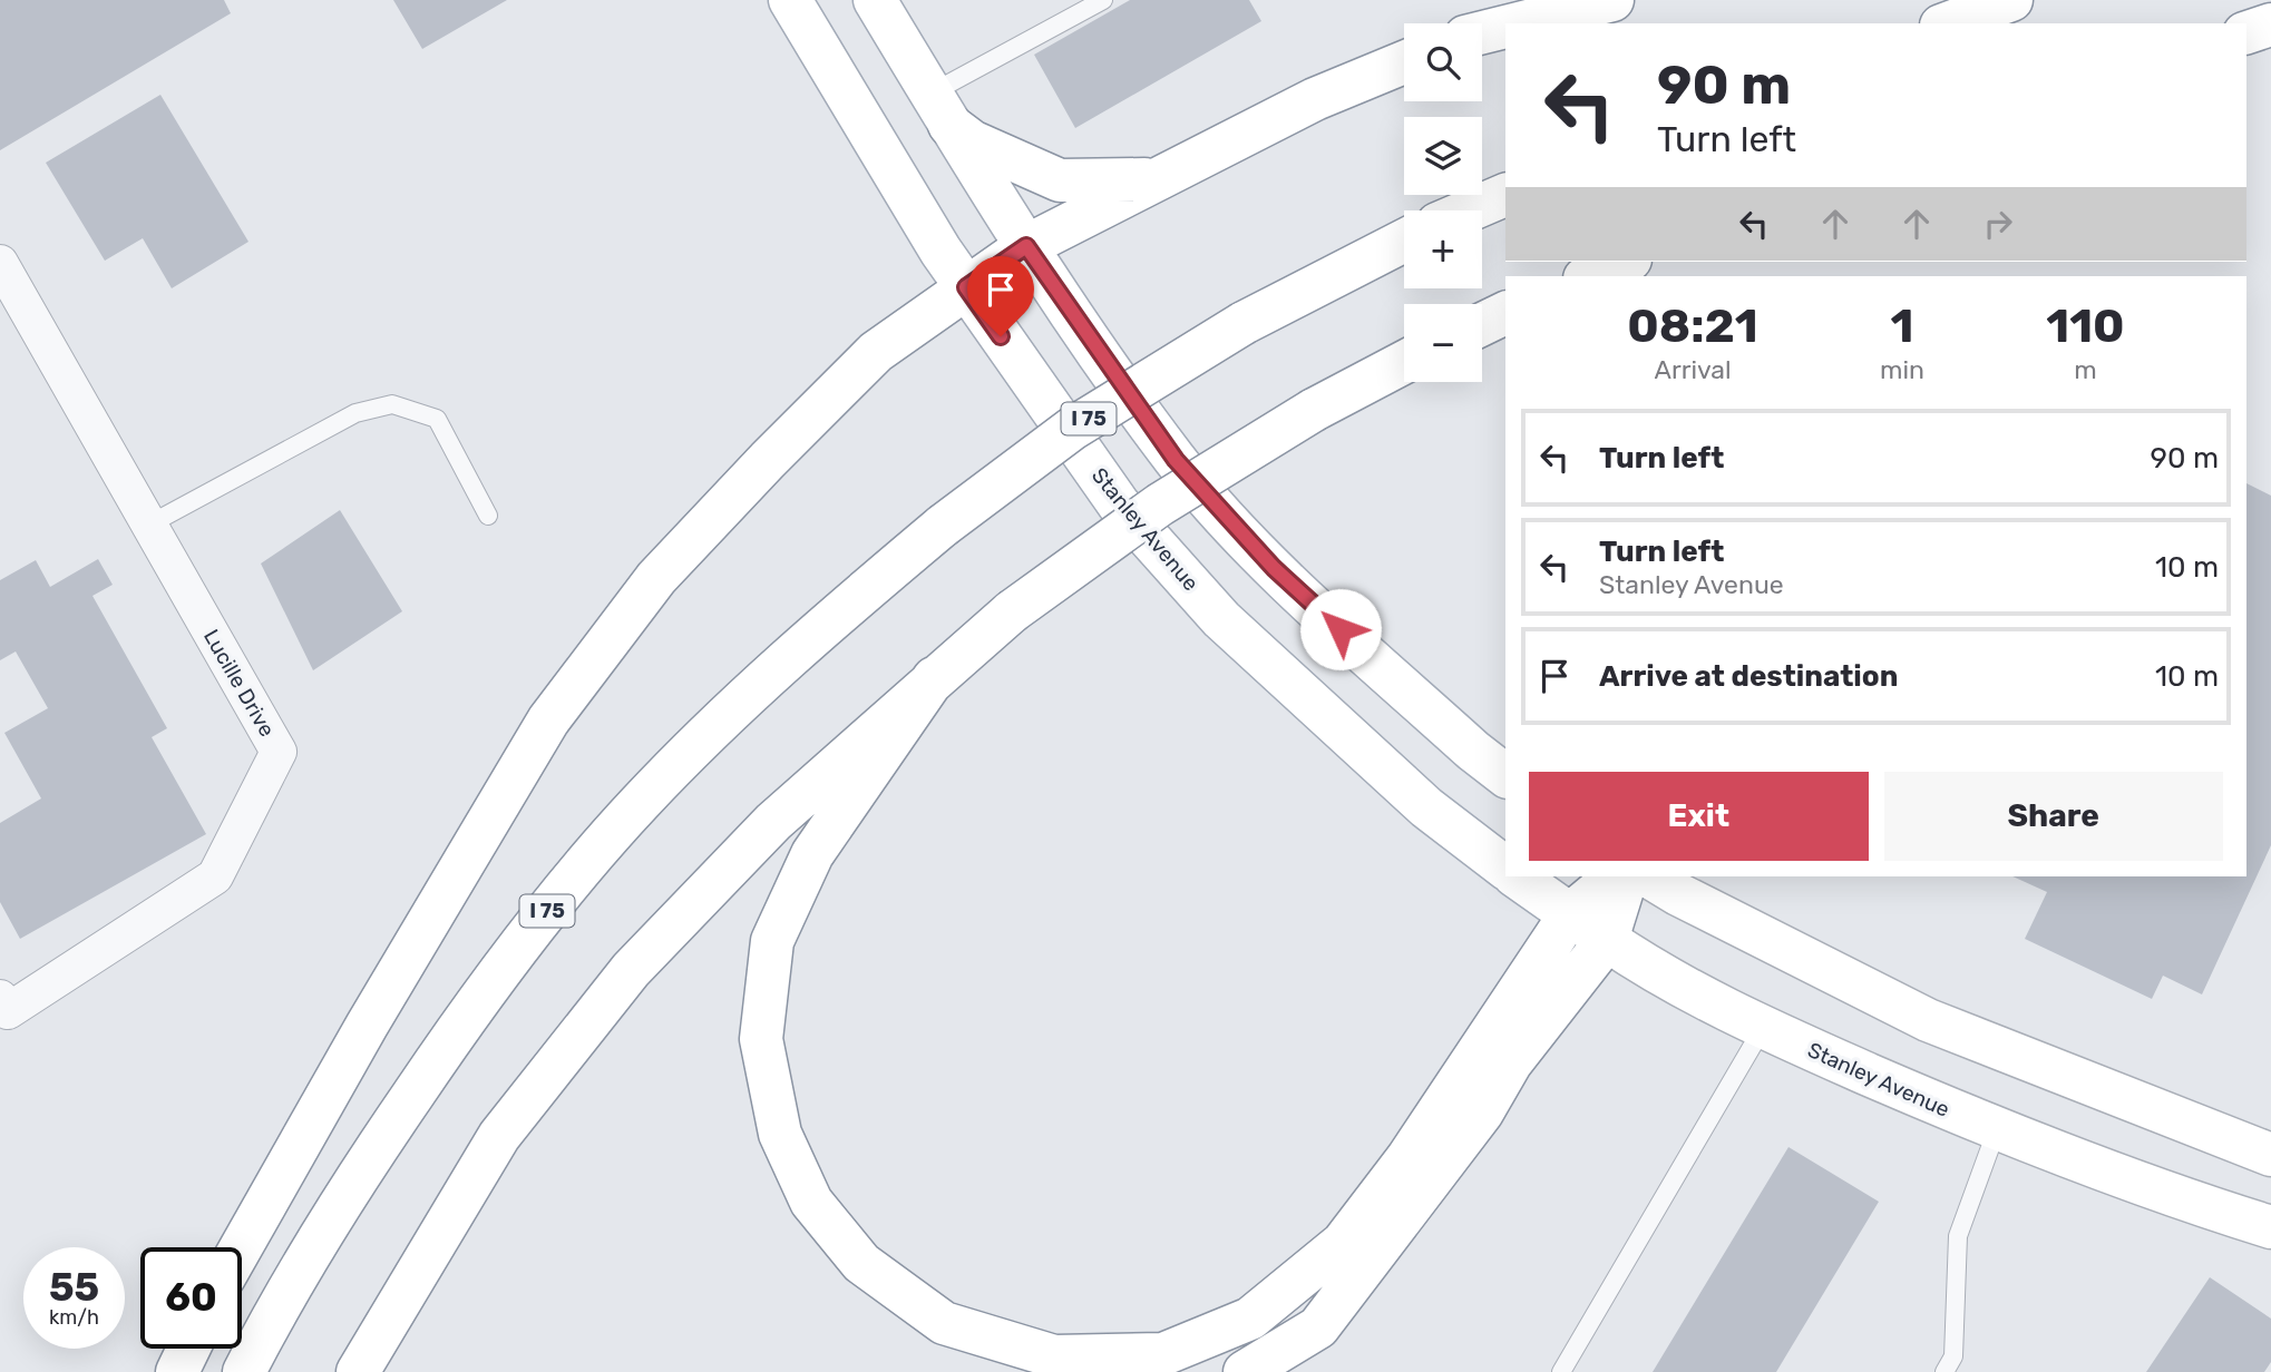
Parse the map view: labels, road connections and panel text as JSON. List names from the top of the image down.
{
  "streets": {
    "main road": ["I 75", "Stanley Avenue"],
    "street": ["Lucille Drive"]
  },
  "page": {
    "map_buttons": ["+", "−"],
    "turn": ["90 m", "Turn left"],
    "eta": [
      "08:21",
      "Arrival",
      "1",
      "min",
      "110",
      "m"
    ],
    "list": [
      {
        "name": "Turn left",
        "value": "90 m"
      },
      {
        "name": "Turn left",
        "note": "Stanley Avenue",
        "value": "10 m"
      },
      {
        "name": "Arrive at destination",
        "value": "10 m"
      }
    ],
    "buttons": ["Exit", "Share"],
    "speed": "55 km/h",
    "limit": "60"
  }
}
